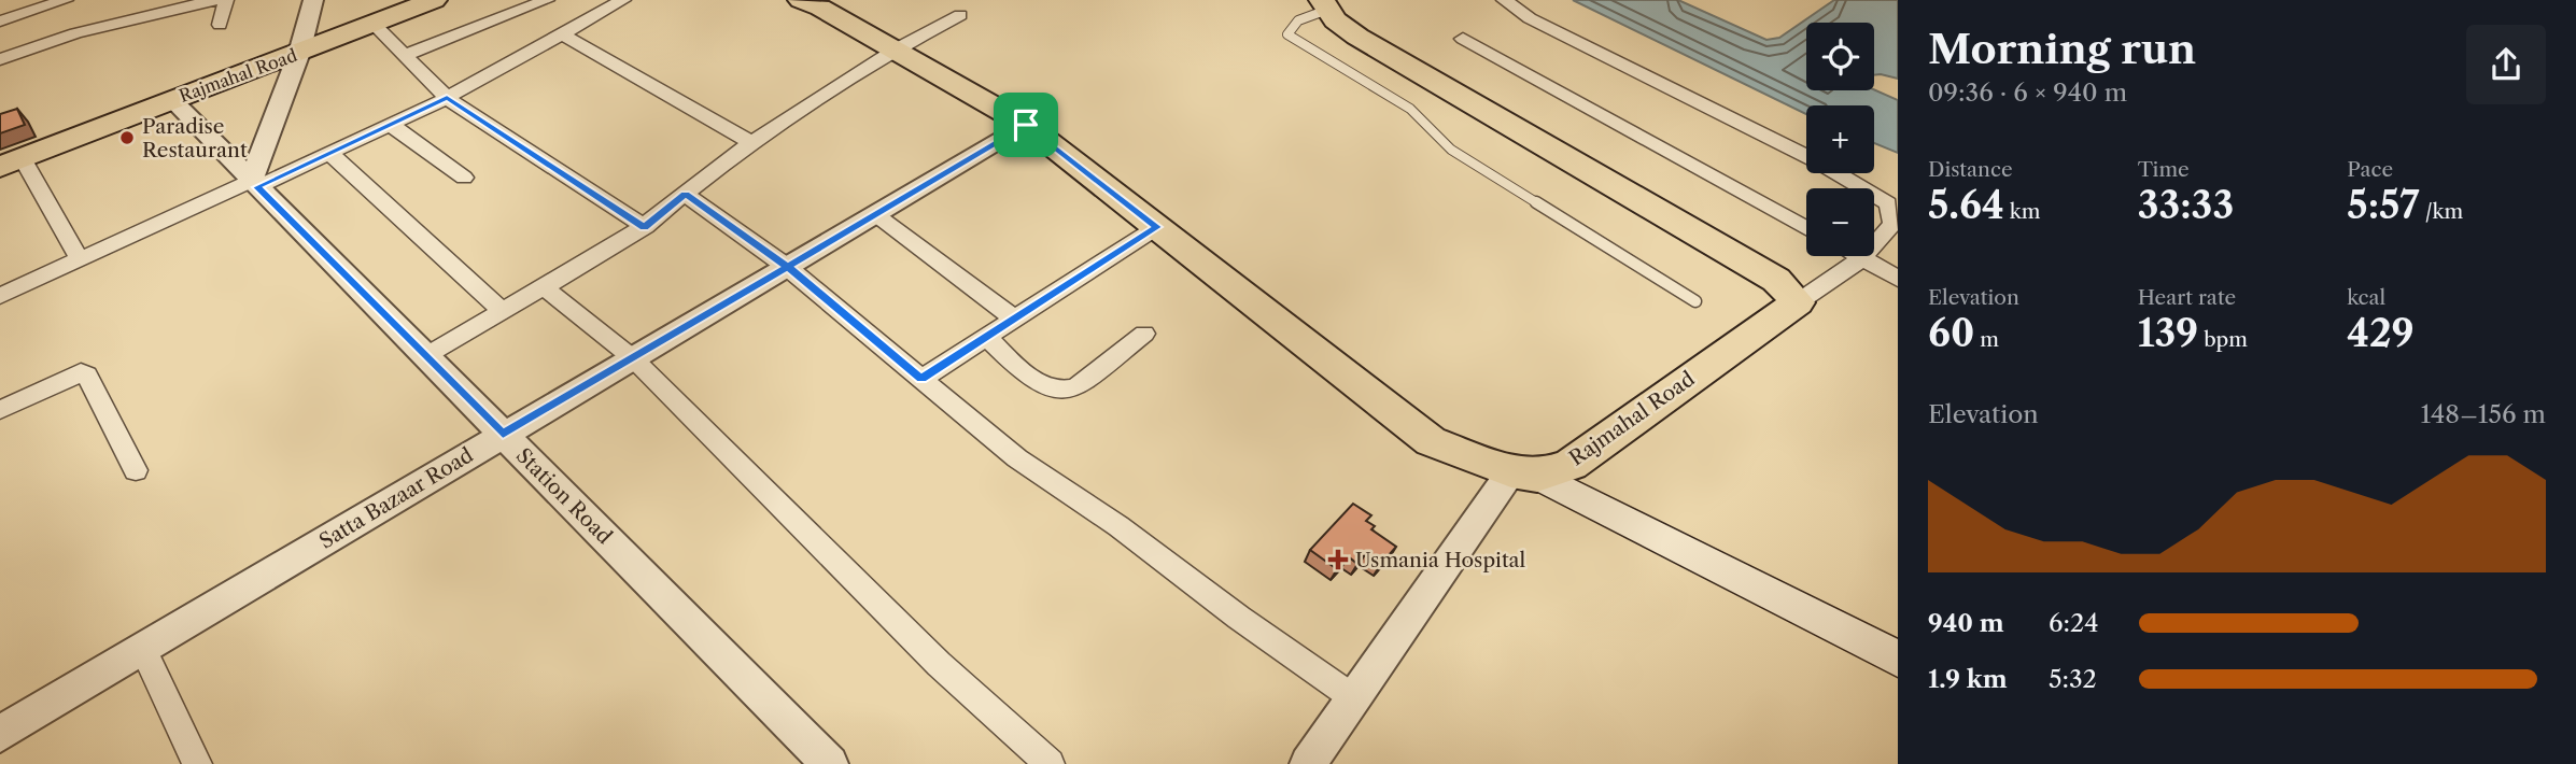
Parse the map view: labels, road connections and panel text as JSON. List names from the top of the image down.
{
  "streets": {
    "main road": ["Rajmahal Road"],
    "street": ["Station Road", "Satta Bazaar Road"]
  },
  "crossings": [
    ["Rajmahal Road", "Station Road"],
    ["Station Road", "Satta Bazaar Road"]
  ],
  "places": {
    "other": ["Paradise Restaurant"],
    "health": ["Usmania Hospital"]
  },
  "page": {
    "heading": ["Morning run", "09:36 · 6 × 940 m"],
    "map_buttons": ["+", "−"],
    "stats": [
      ["Distance", "5.64 km"],
      ["Time", "33:33"],
      ["Pace", "5:57 /km"],
      ["Elevation", "60 m"],
      ["Heart rate", "139 bpm"],
      ["kcal", "429"]
    ],
    "chart": ["Elevation", "148–156 m"],
    "list": [
      {
        "name": "940 m",
        "note": "6:24"
      },
      {
        "name": "1.9 km",
        "note": "5:32"
      }
    ]
  }
}
